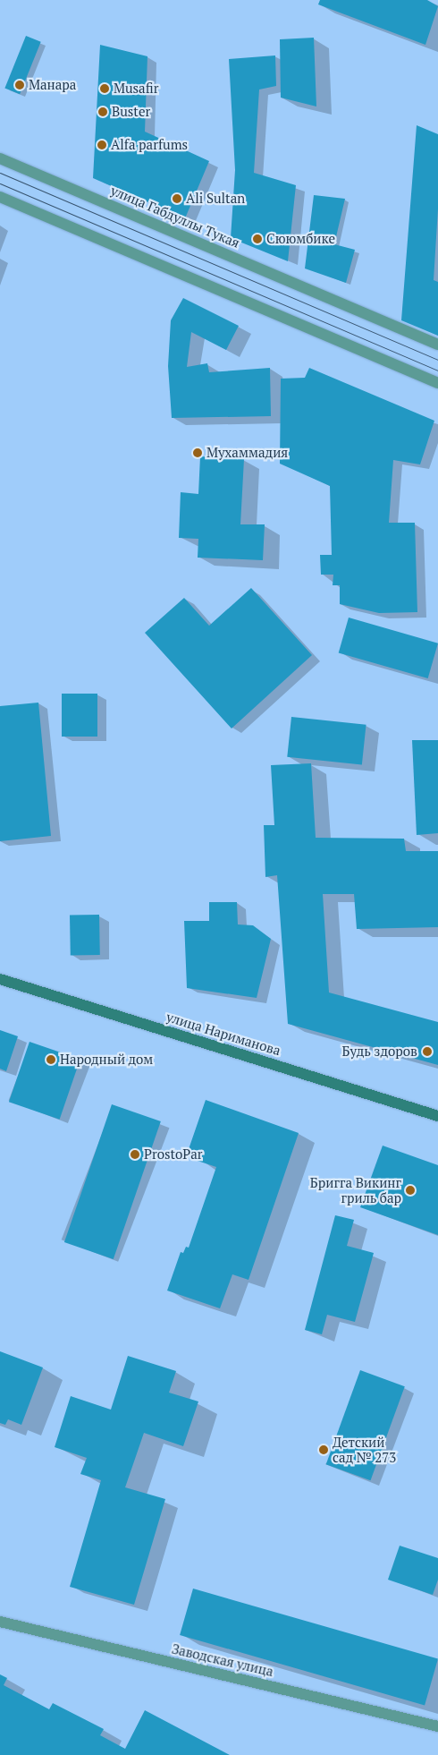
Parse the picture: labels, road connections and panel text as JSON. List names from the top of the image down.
{
  "streets": {
    "main road": ["улица Нариманова"],
    "street": ["улица Габдуллы Тукая", "Заводская улица"]
  },
  "places": [
    "Манара",
    "Musafir",
    "Buster",
    "Alfa parfums",
    "Ali Sultan",
    "Сююмбике",
    "Мухаммадия",
    "Будь здоров",
    "Народный дом",
    "ProstoPar",
    "Бригга Викинг гриль бар",
    "Детский сад № 273"
  ]
}
